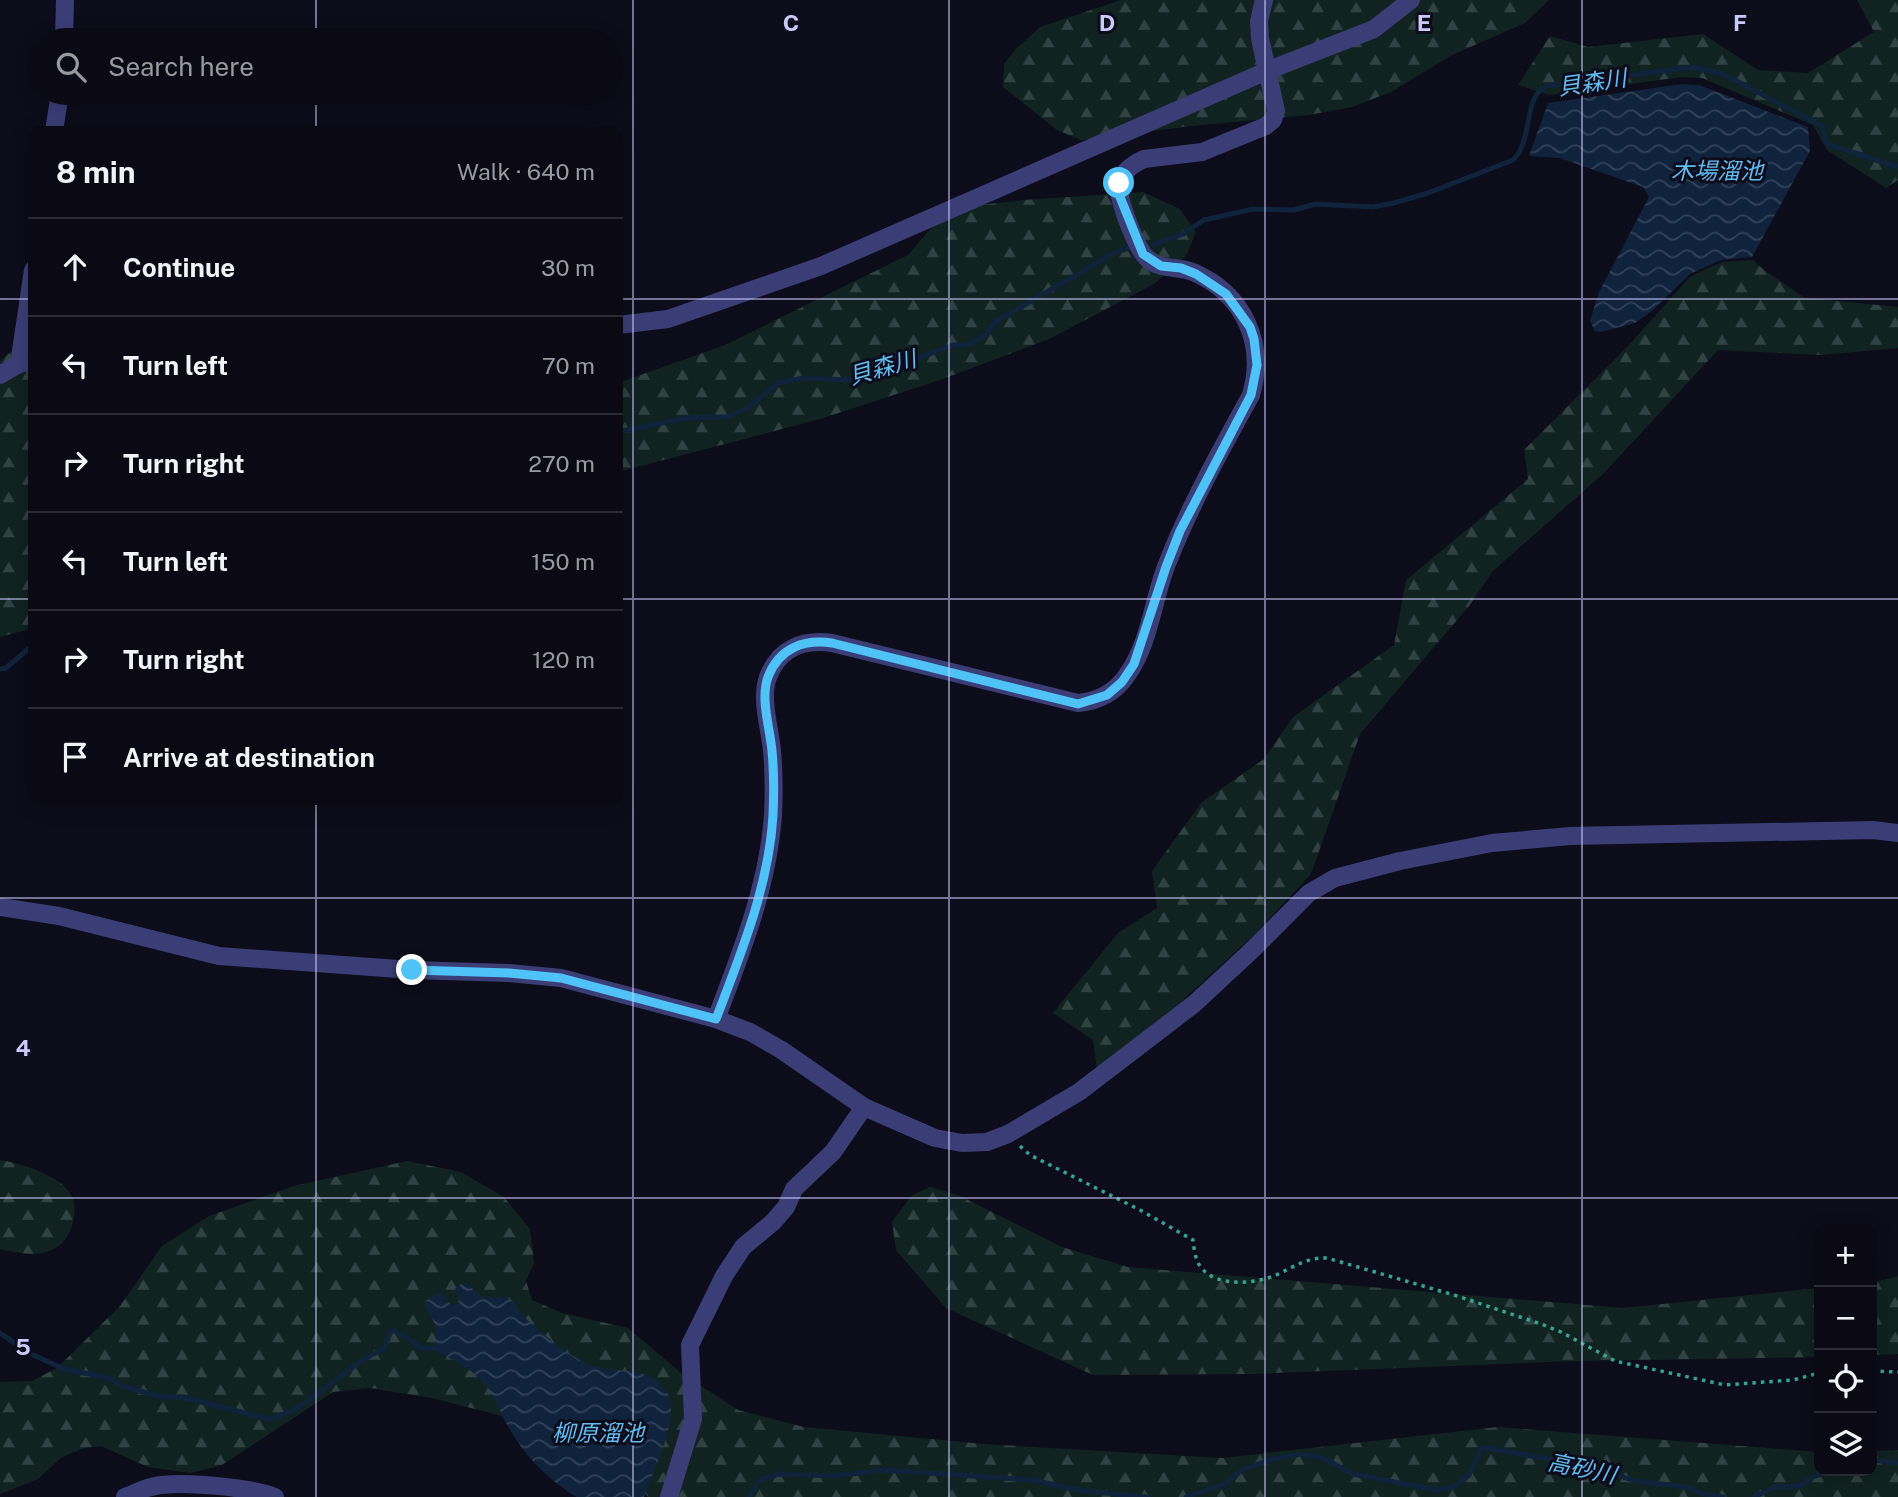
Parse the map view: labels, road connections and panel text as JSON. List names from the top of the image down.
{
  "water": [
    "貝森川",
    "木場溜池",
    "柳原溜池",
    "高砂川"
  ],
  "page": {
    "search": "Search here",
    "heading": ["8 min", "Walk · 640 m"],
    "list": [
      ["Continue", "30 m"],
      ["Turn left", "70 m"],
      ["Turn right", "270 m"],
      ["Turn left", "150 m"],
      ["Turn right", "120 m"],
      "Arrive at destination"
    ],
    "map_buttons": ["+", "−"]
  },
  "grid": {
    "columns": [
      "C",
      "D",
      "E",
      "F"
    ],
    "rows": ["4", "5"]
  }
}
